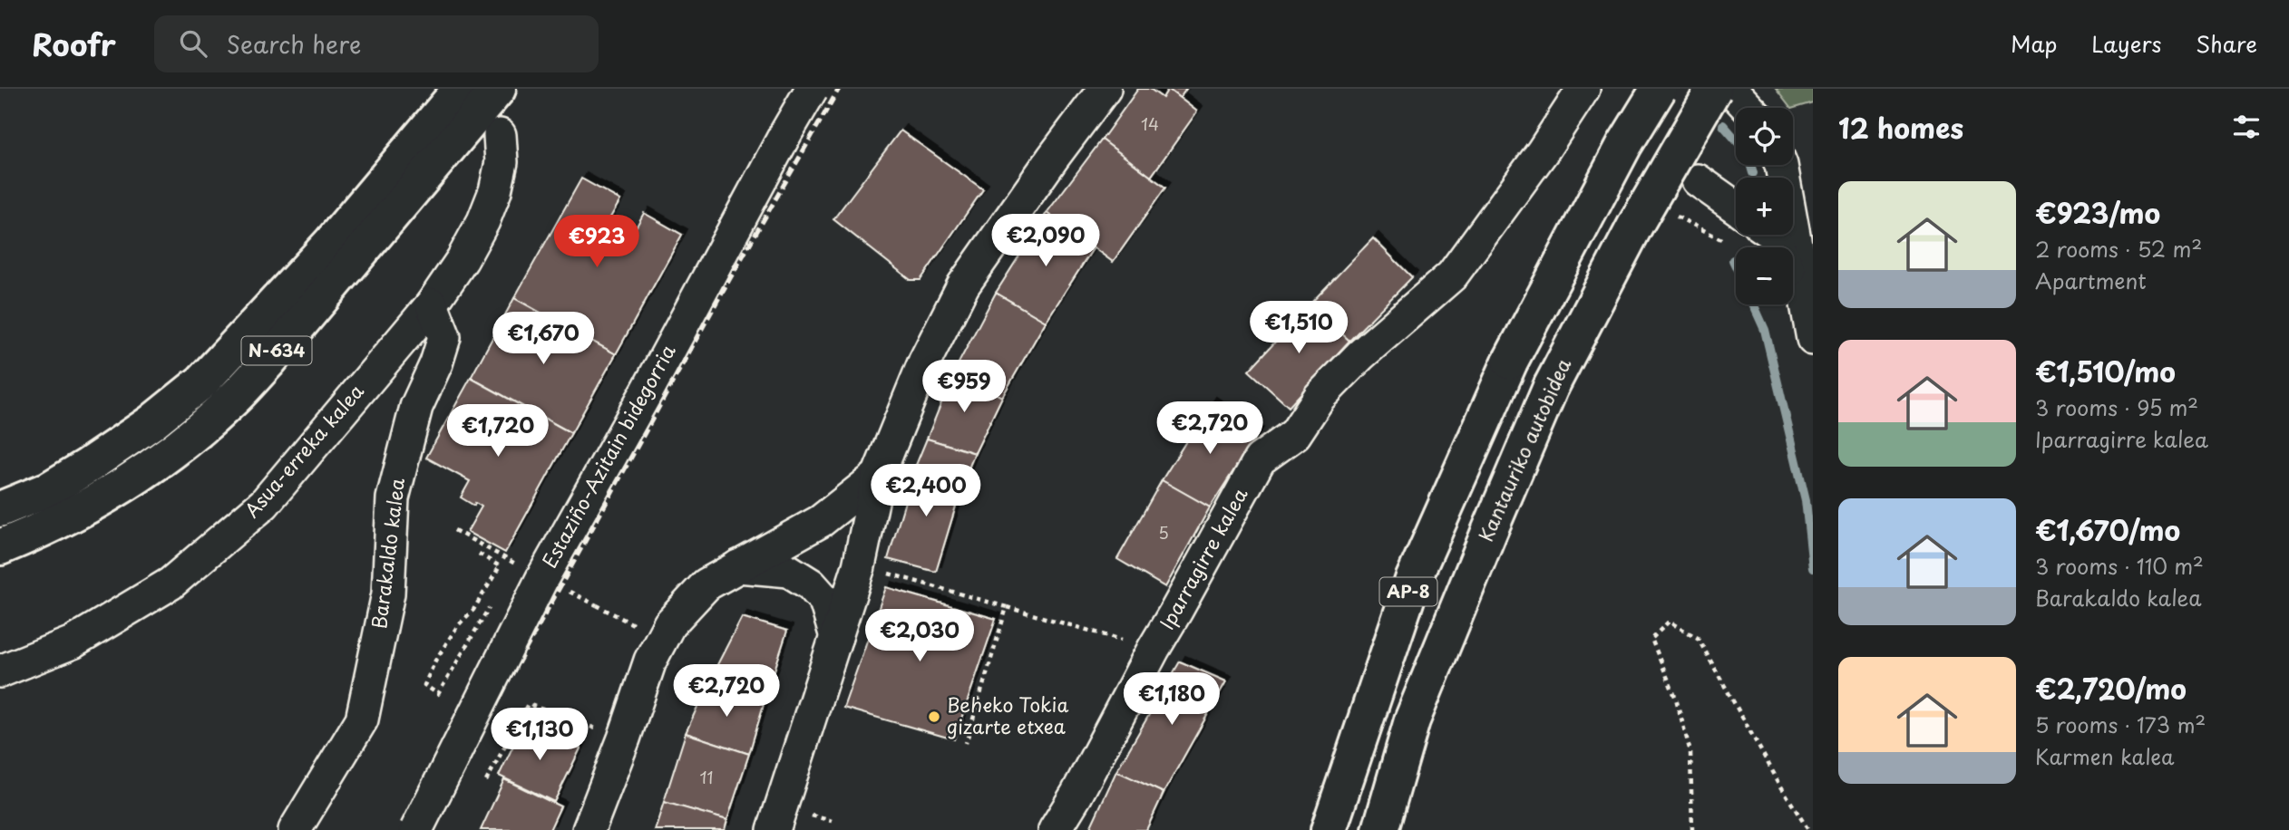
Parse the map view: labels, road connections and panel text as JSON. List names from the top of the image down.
{
  "streets": {
    "highway": ["N-634", "Kantauriko autobidea", "AP-8"],
    "street": [
      "Asua-erreka kalea",
      "Estaziño-Azitain bidegorria",
      "Barakaldo kalea",
      "Iparragirre kalea"
    ]
  },
  "crossings": [
    ["Asua-erreka kalea", "Barakaldo kalea"]
  ],
  "places": ["Beheko Tokia gizarte etxea"],
  "house_numbers": ["14", "5", "11"],
  "page": {
    "header": "Roofr",
    "search": "Search here",
    "nav": ["Map", "Layers", "Share"],
    "heading": "12 homes",
    "map_buttons": ["+", "−"],
    "list": [
      {
        "name": "€923/mo",
        "note": "2 rooms · 52 m² · Apartment"
      },
      {
        "name": "€1,510/mo",
        "note": "3 rooms · 95 m² · Iparragirre kalea"
      },
      {
        "name": "€1,670/mo",
        "note": "3 rooms · 110 m² · Barakaldo kalea"
      },
      {
        "name": "€2,720/mo",
        "note": "5 rooms · 173 m² · Karmen kalea"
      }
    ],
    "price": [
      "€2,090",
      "€923",
      "€1,510",
      "€1,670",
      "€959",
      "€2,720",
      "€1,720",
      "€2,400",
      "€2,030",
      "€2,720",
      "€1,180",
      "€1,130"
    ]
  }
}
